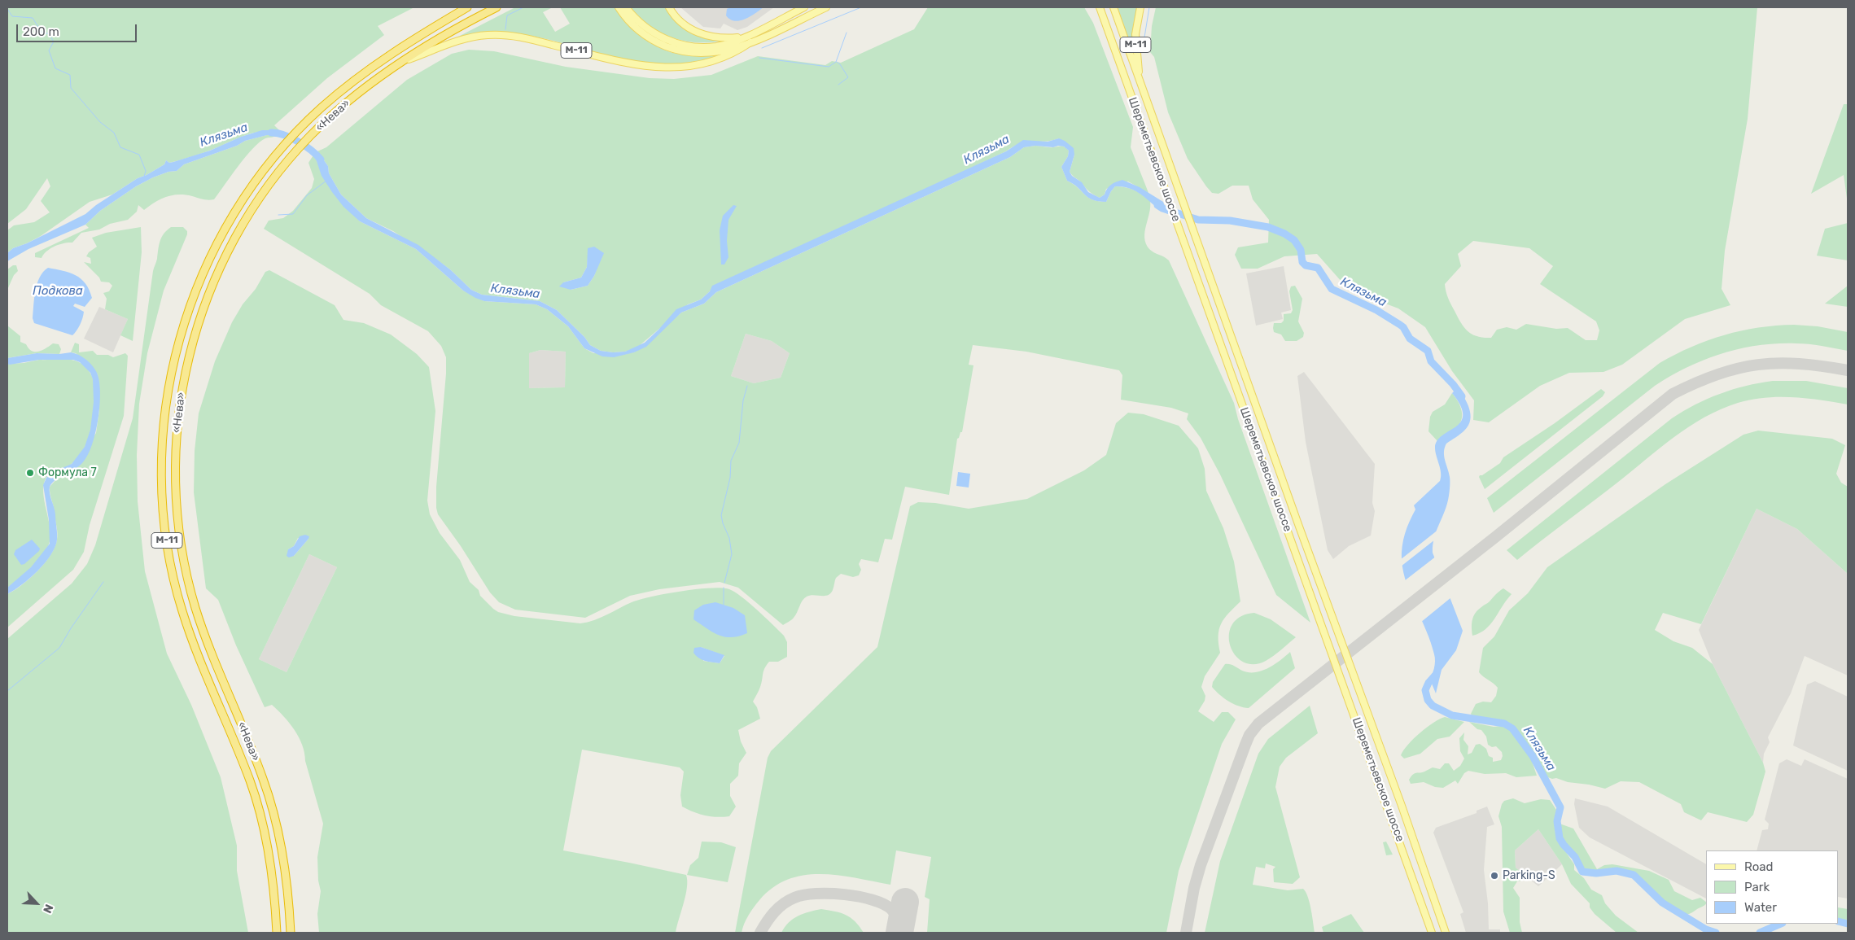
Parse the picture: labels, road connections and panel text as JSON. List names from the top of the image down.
{
  "streets": {
    "highway": ["М-11", "«Нева»"],
    "main road": ["Шереметьевское шоссе"]
  },
  "crossings": [
    ["М-11", "«Нева»"],
    ["М-11", "Шереметьевское шоссе"]
  ],
  "water": ["Клязьма", "Подкова"],
  "places": ["Формула 7", "Parking-S"],
  "legend": ["Road", "Park", "Water"],
  "scale_bar": "200 m",
  "north": "bottom right"
}
